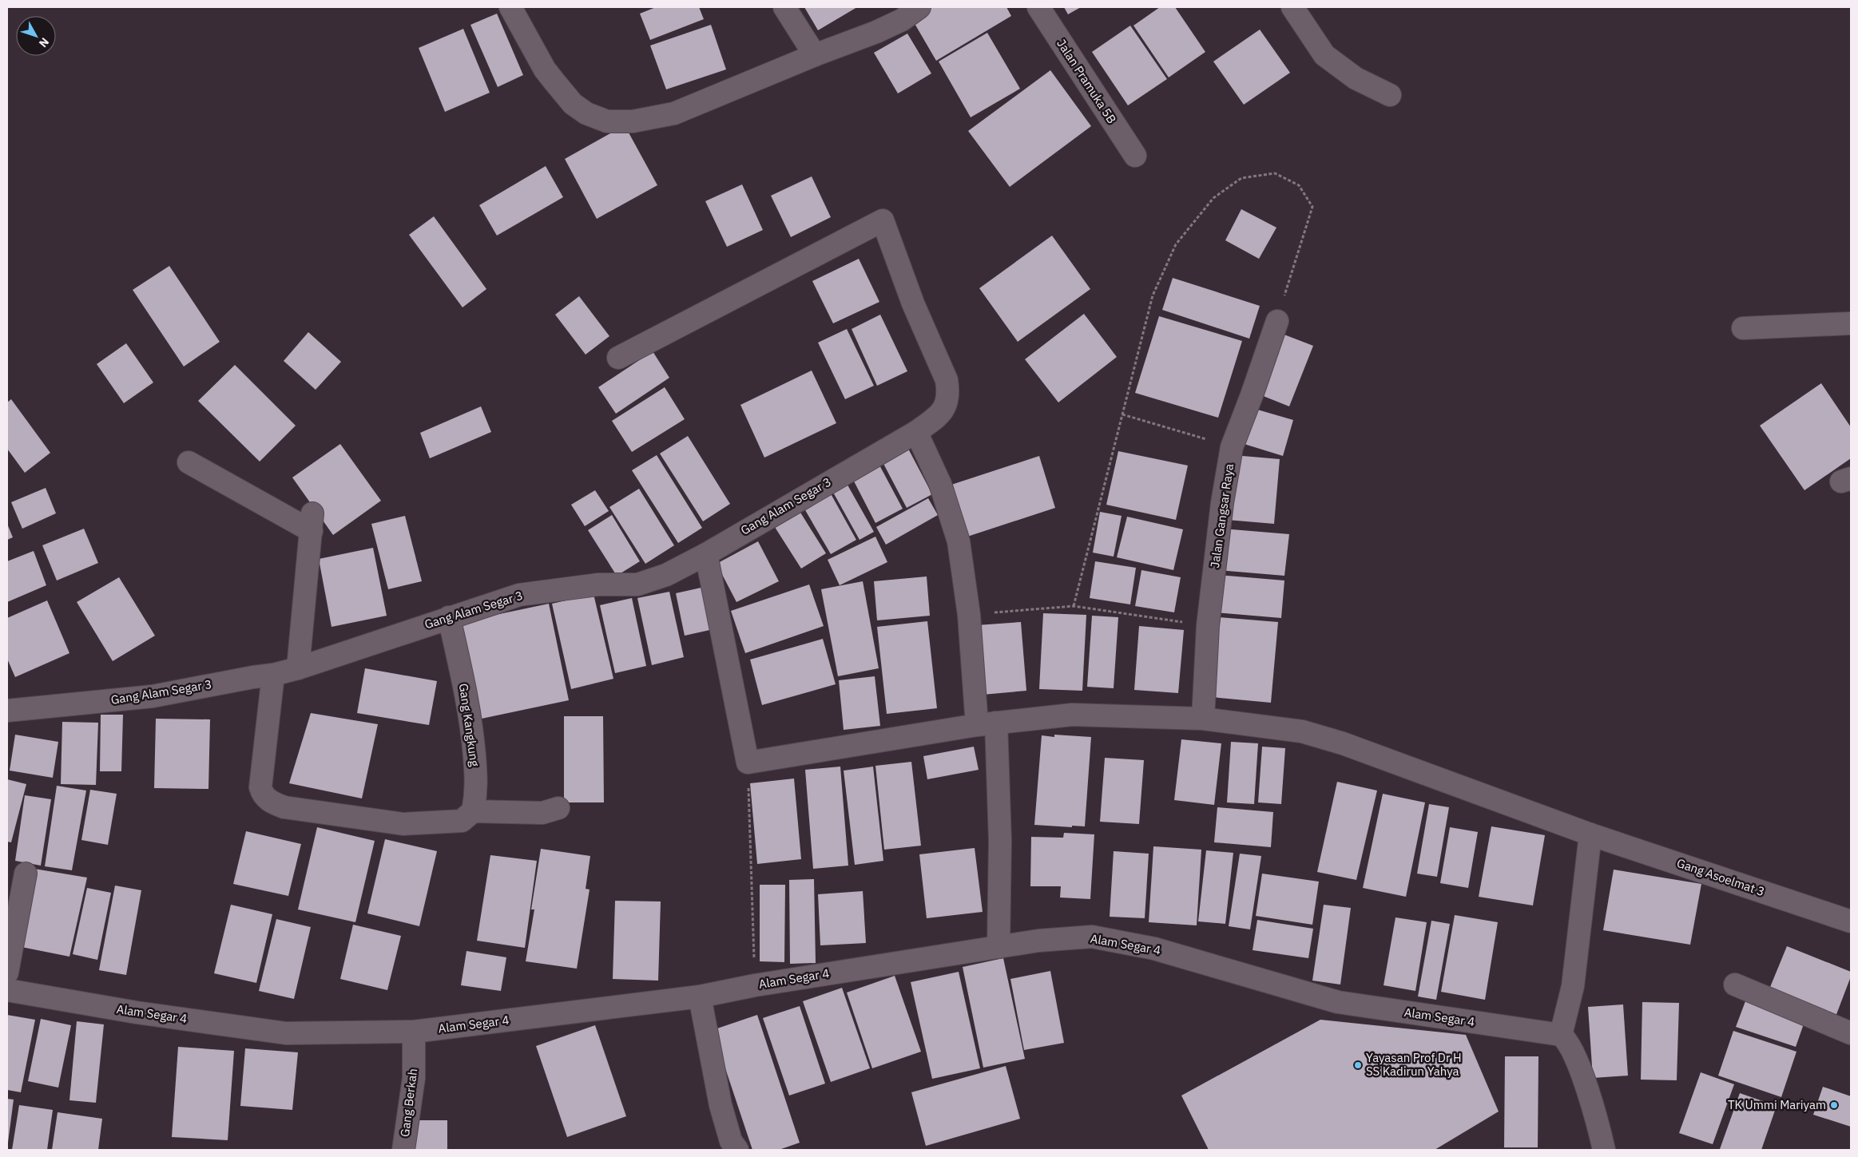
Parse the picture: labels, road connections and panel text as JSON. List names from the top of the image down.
{
  "streets": {
    "street": [
      "Jalan Pramuka 5B",
      "Gang Alam Segar 3",
      "Jalan Gangsar Raya",
      "Gang Kangkung",
      "Gang Asoelmat 3",
      "Alam Segar 4",
      "Gang Berkah"
    ]
  },
  "crossings": [
    ["Gang Alam Segar 3", "Gang Kangkung"],
    ["Jalan Gangsar Raya", "Gang Asoelmat 3"],
    ["Alam Segar 4", "Gang Berkah"]
  ],
  "places": ["Yayasan Prof Dr H SS Kadirun Yahya", "TK Ummi Mariyam"],
  "north": "bottom right"
}
